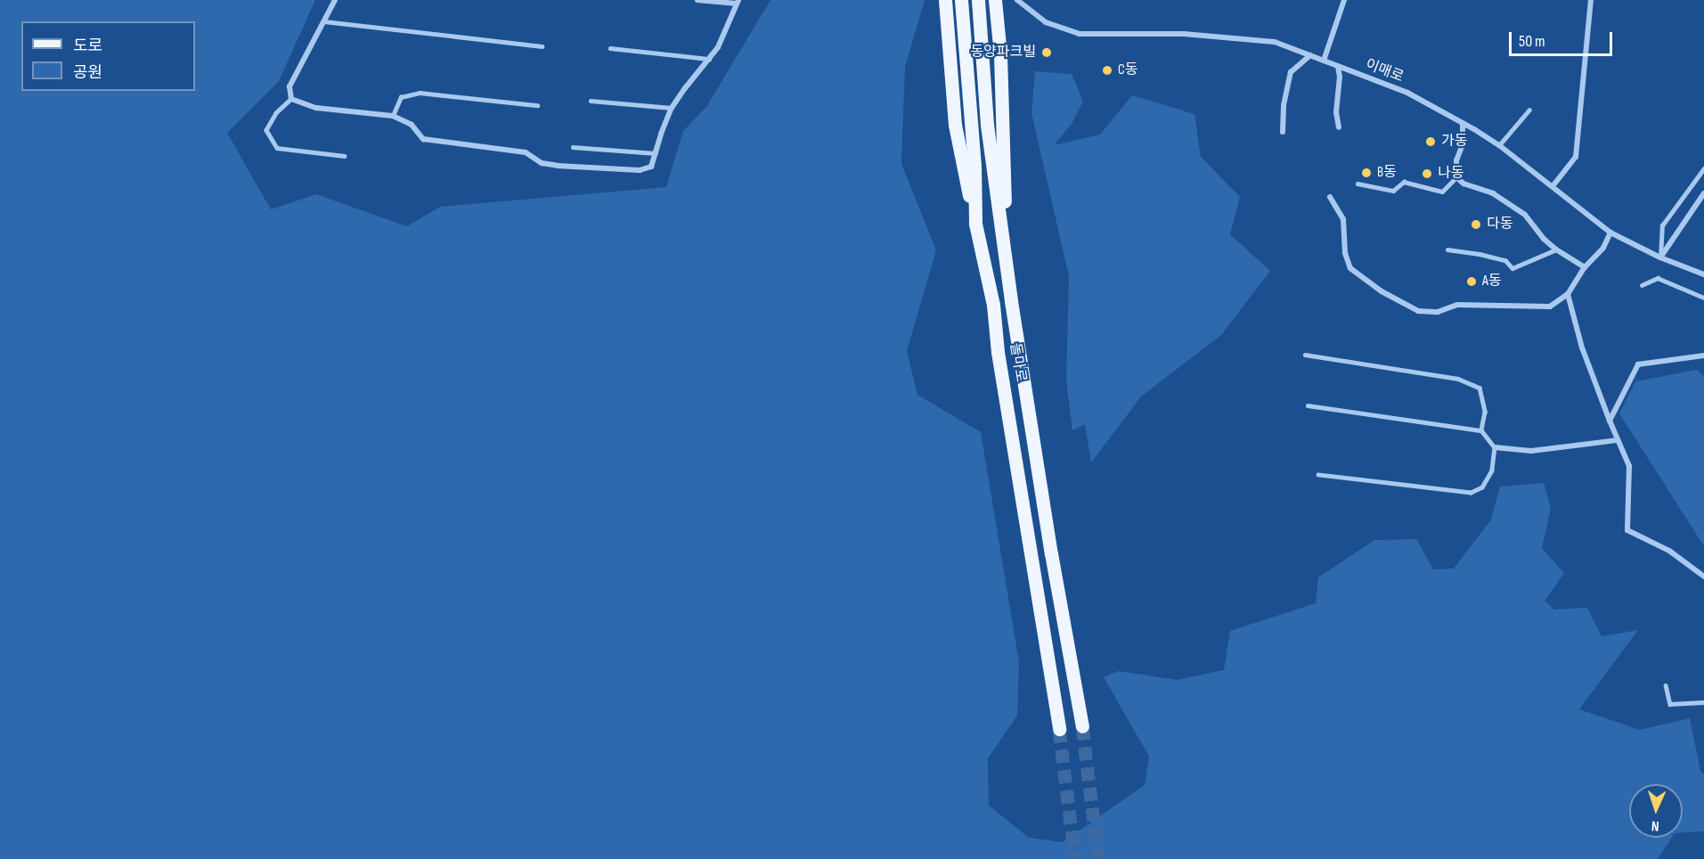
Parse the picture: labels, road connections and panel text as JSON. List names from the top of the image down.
{
  "streets": {
    "main road": ["돌마로"],
    "street": ["이매로"]
  },
  "places": [
    "동양파크빌",
    "C동",
    "가동",
    "B동",
    "나동",
    "다동",
    "A동"
  ],
  "legend": ["도로", "공원"],
  "scale_bar": "50 m",
  "north": "bottom"
}
